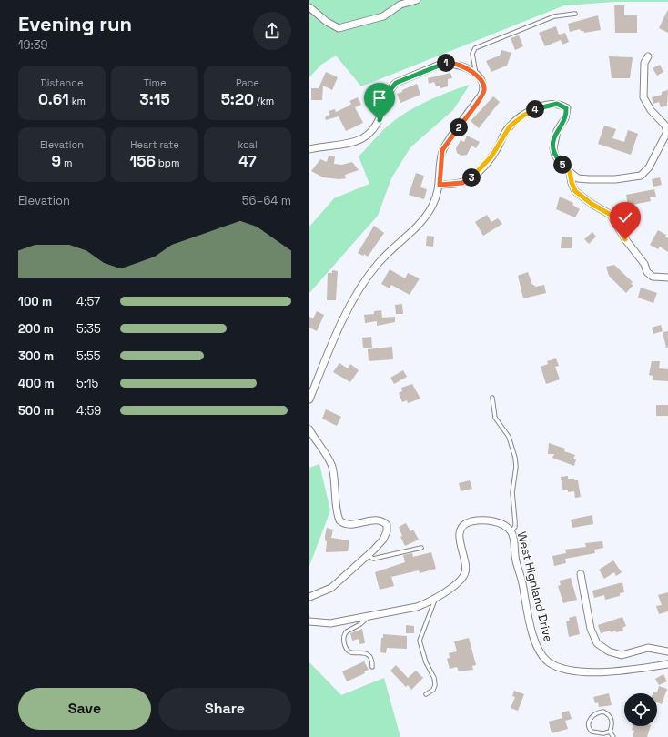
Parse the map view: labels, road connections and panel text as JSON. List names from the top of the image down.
{
  "streets": {
    "street": ["West Highland Drive"]
  },
  "page": {
    "heading": ["Evening run", "19:39"],
    "pins": [
      "1",
      "4",
      "2",
      "5",
      "3"
    ],
    "stats": [
      ["Distance", "0.61 km"],
      ["Time", "3:15"],
      ["Pace", "5:20 /km"],
      ["Elevation", "9 m"],
      ["Heart rate", "156 bpm"],
      ["kcal", "47"]
    ],
    "chart": ["Elevation", "56–64 m"],
    "list": [
      {
        "name": "100 m",
        "note": "4:57"
      },
      {
        "name": "200 m",
        "note": "5:35"
      },
      {
        "name": "300 m",
        "note": "5:55"
      },
      {
        "name": "400 m",
        "note": "5:15"
      },
      {
        "name": "500 m",
        "note": "4:59"
      }
    ],
    "buttons": ["Save", "Share"]
  }
}
